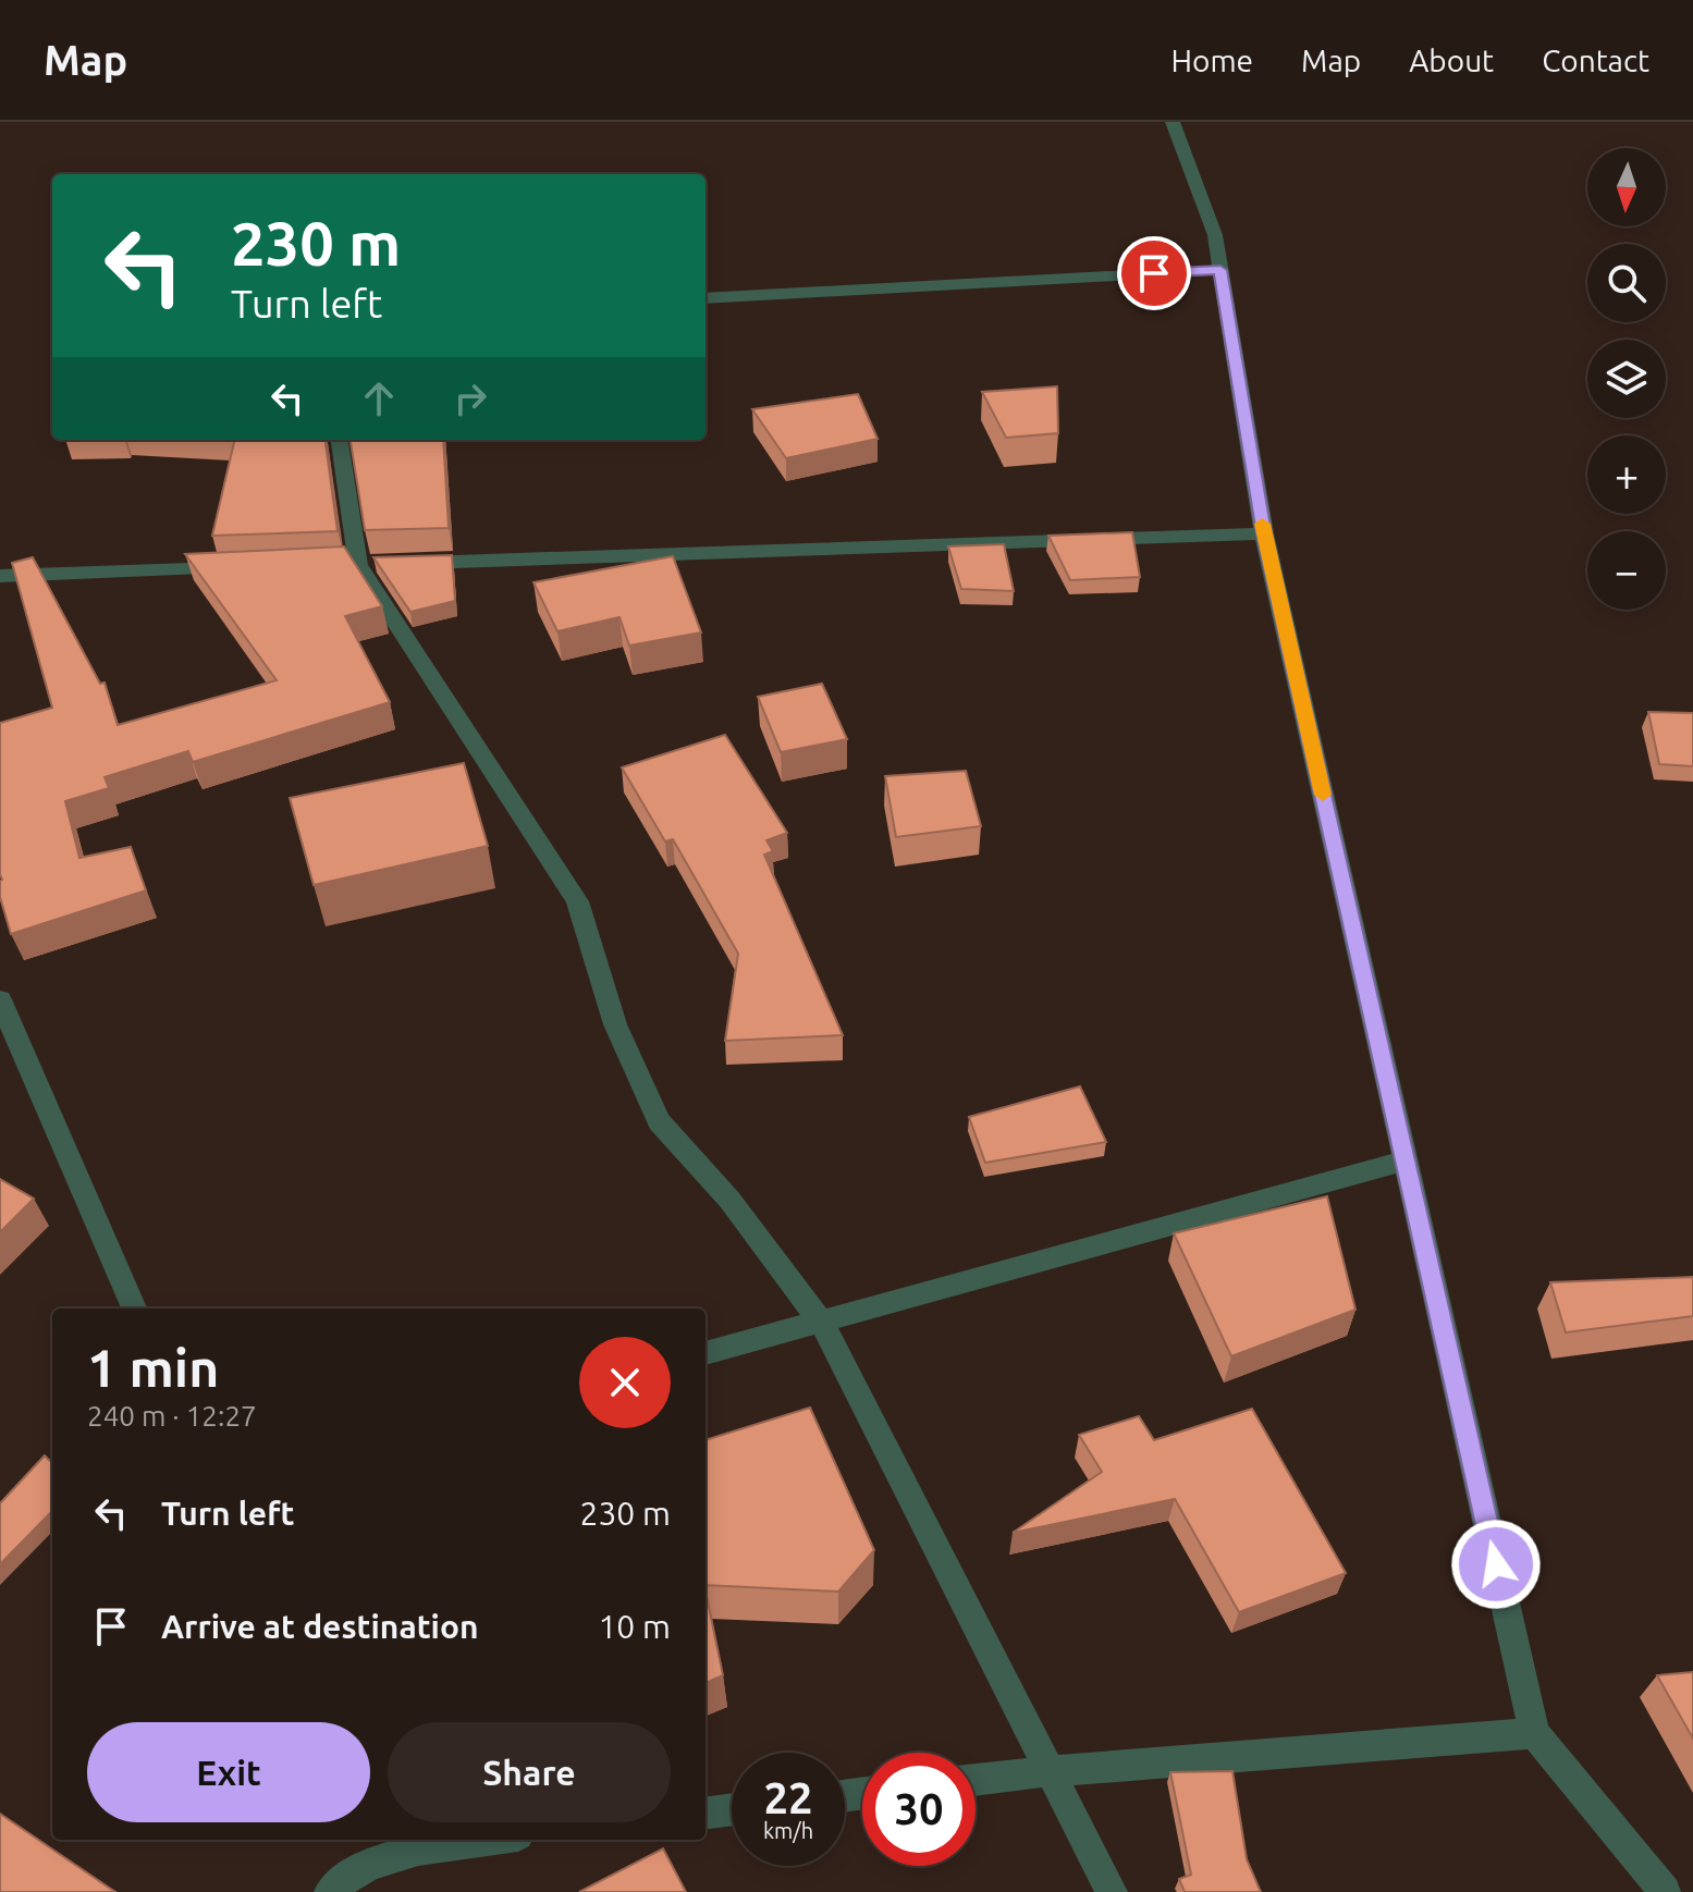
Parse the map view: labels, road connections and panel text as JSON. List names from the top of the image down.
{
  "north": "bottom",
  "page": {
    "header": "Map",
    "nav": [
      "Home",
      "Map",
      "About",
      "Contact"
    ],
    "map_buttons": ["+", "−"],
    "turn": ["230 m", "Turn left"],
    "heading": ["1 min", "240 m · 12:27"],
    "list": [
      {
        "name": "Turn left",
        "value": "230 m"
      },
      {
        "name": "Arrive at destination",
        "value": "10 m"
      }
    ],
    "buttons": ["Exit", "Share"],
    "speed": "22 km/h",
    "limit": "30"
  }
}
